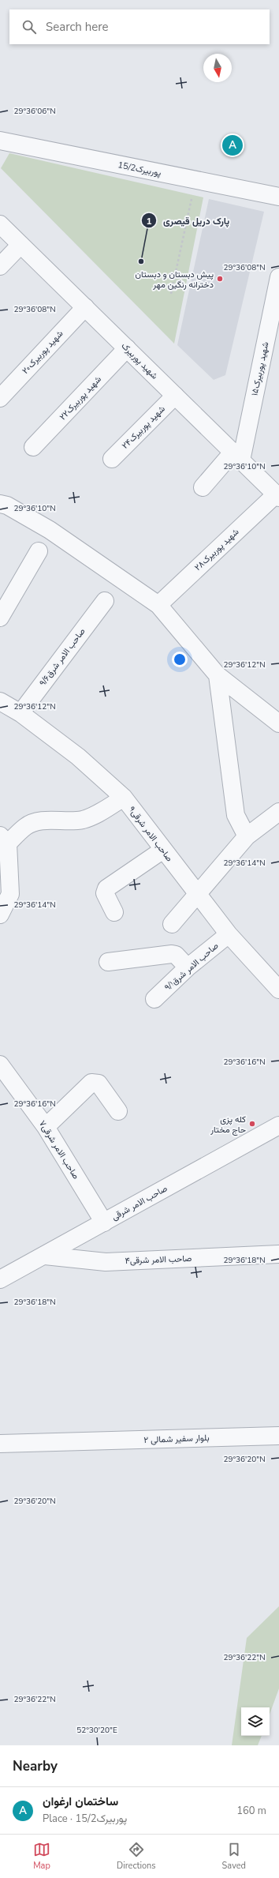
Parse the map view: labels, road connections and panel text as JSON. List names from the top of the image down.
{
  "streets": {
    "street": [
      "پوربیرک15/2",
      "شهید پوربیرک۲۰",
      "شهید پوربیرک",
      "شهید پوربیرک۱۵",
      "شهید پوربیرک۲۲",
      "شهید پوربیرک۲۴",
      "شهید پوربیرک۲۸",
      "صاحب الامر شرق۹/۶",
      "صاحب الامر شرقی۹",
      "صاحب الامر شرق۹/۱",
      "صاحب الامر شرقی۷",
      "صاحب الامر شرقی",
      "صاحب الامر شرقی۴",
      "بلوار سفیر شمالی ۲"
    ]
  },
  "crossings": [
    ["شهید پوربیرک۲۰", "شهید پوربیرک"],
    ["شهید پوربیرک", "شهید پوربیرک۱۵"],
    ["شهید پوربیرک", "شهید پوربیرک۲۲"],
    ["شهید پوربیرک", "شهید پوربیرک۲۴"],
    ["شهید پوربیرک", "شهید پوربیرک۲۸"],
    ["صاحب الامر شرق۹/۶", "صاحب الامر شرقی۹"],
    ["صاحب الامر شرقی۹", "صاحب الامر شرق۹/۱"],
    ["صاحب الامر شرقی۷", "صاحب الامر شرقی"],
    ["صاحب الامر شرقی", "صاحب الامر شرقی۴"]
  ],
  "places": ["پارک دریل قیصری", "پیش دبستان و دبستان دخترانه رنگین مهر", "کله پزی حاج مختار"],
  "north": "bottom",
  "page": {
    "search": "Search here",
    "pins": "A",
    "heading": "Nearby",
    "list": [
      {
        "mark": "A",
        "name": "ساختمان ارغوان",
        "note": "Place · پوربیرک15/2",
        "value": "160 m"
      }
    ],
    "nav": ["Map", "Directions", "Saved"]
  },
  "coordinates": [
    "29°36'06\"N",
    "29°36'08\"N",
    "29°36'10\"N",
    "29°36'12\"N",
    "29°36'14\"N",
    "29°36'16\"N",
    "29°36'18\"N",
    "29°36'20\"N",
    "29°36'22\"N",
    "52°30'20\"E"
  ]
}
